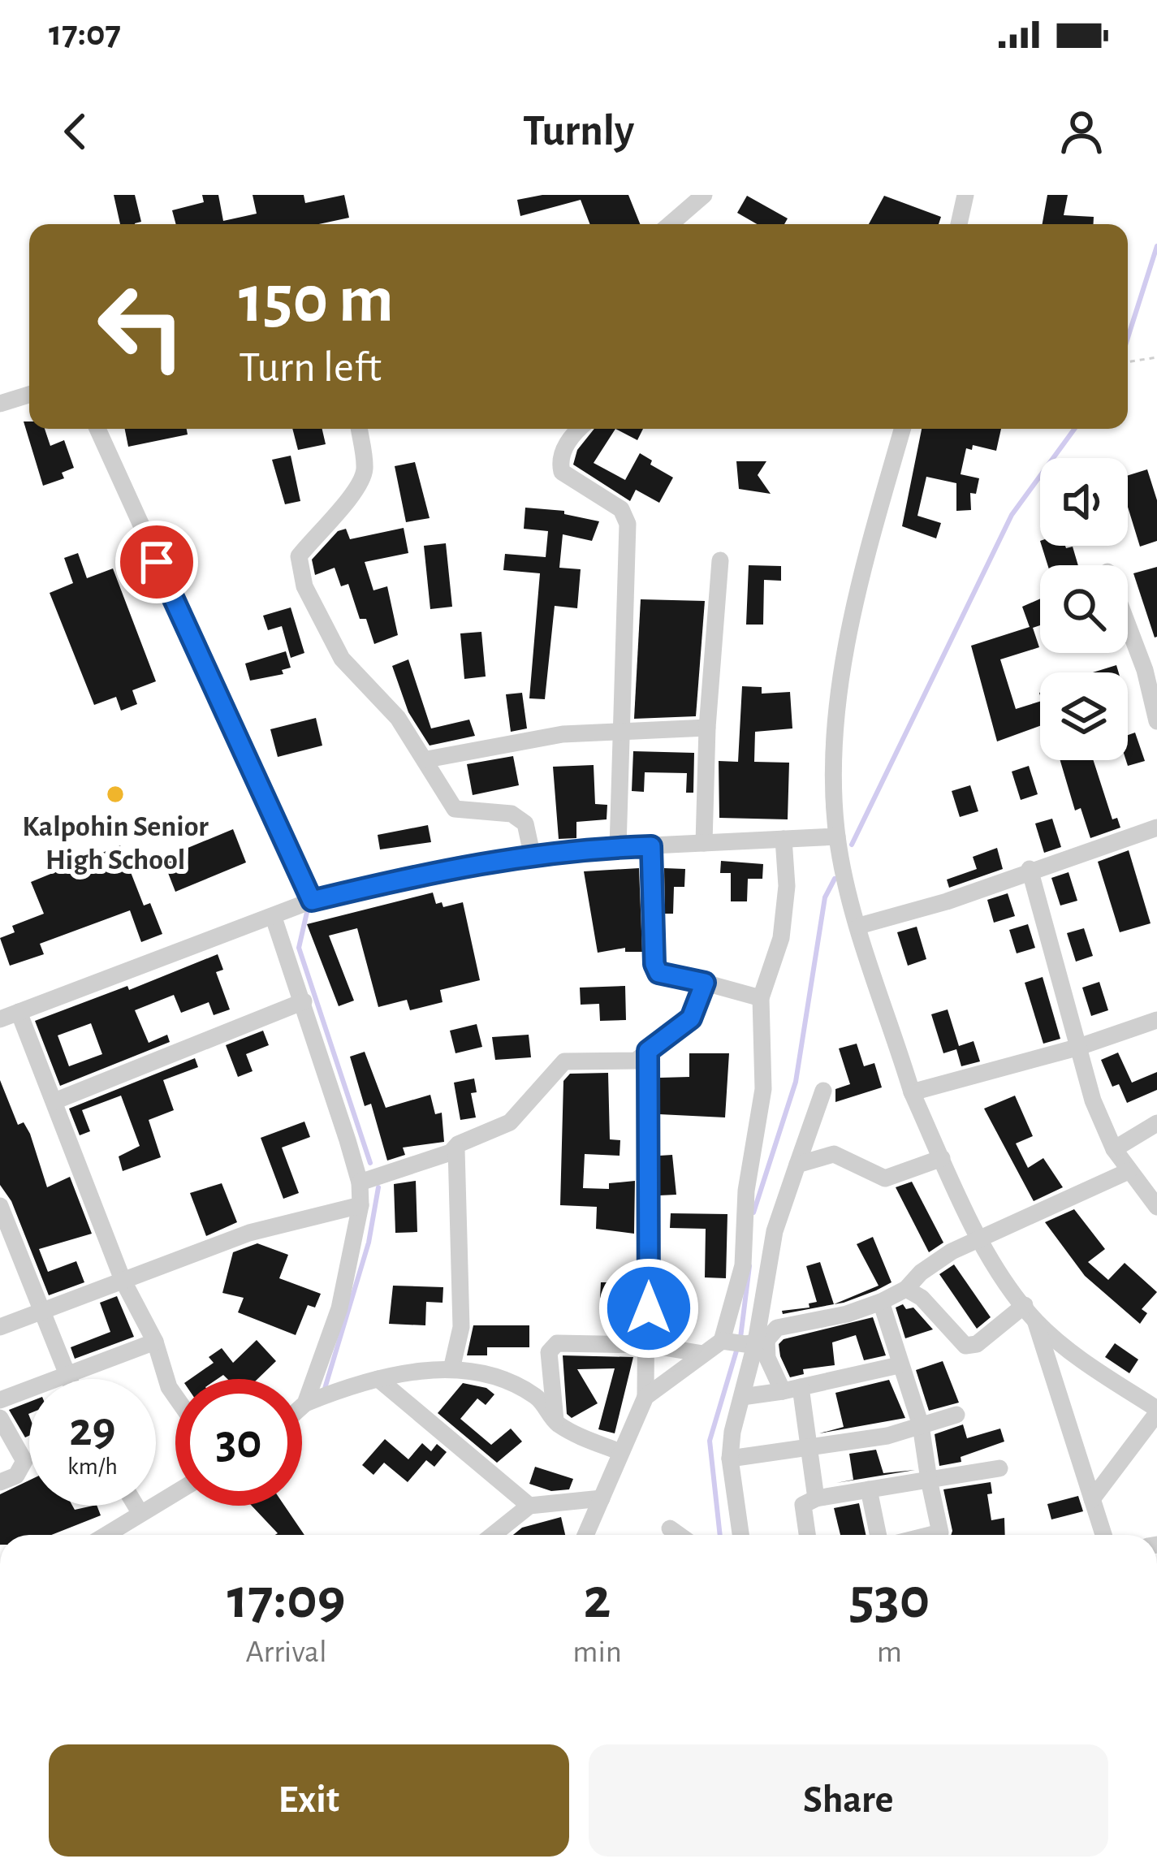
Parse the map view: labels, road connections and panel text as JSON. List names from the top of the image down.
{
  "places": ["Kalpohin Senior High School"],
  "page": {
    "status": "17:07",
    "header": "Turnly",
    "turn": ["150 m", "Turn left"],
    "speed": "29 km/h",
    "limit": "30",
    "eta": [
      "17:09",
      "Arrival",
      "2",
      "min",
      "530",
      "m"
    ],
    "buttons": ["Exit", "Share"]
  }
}
